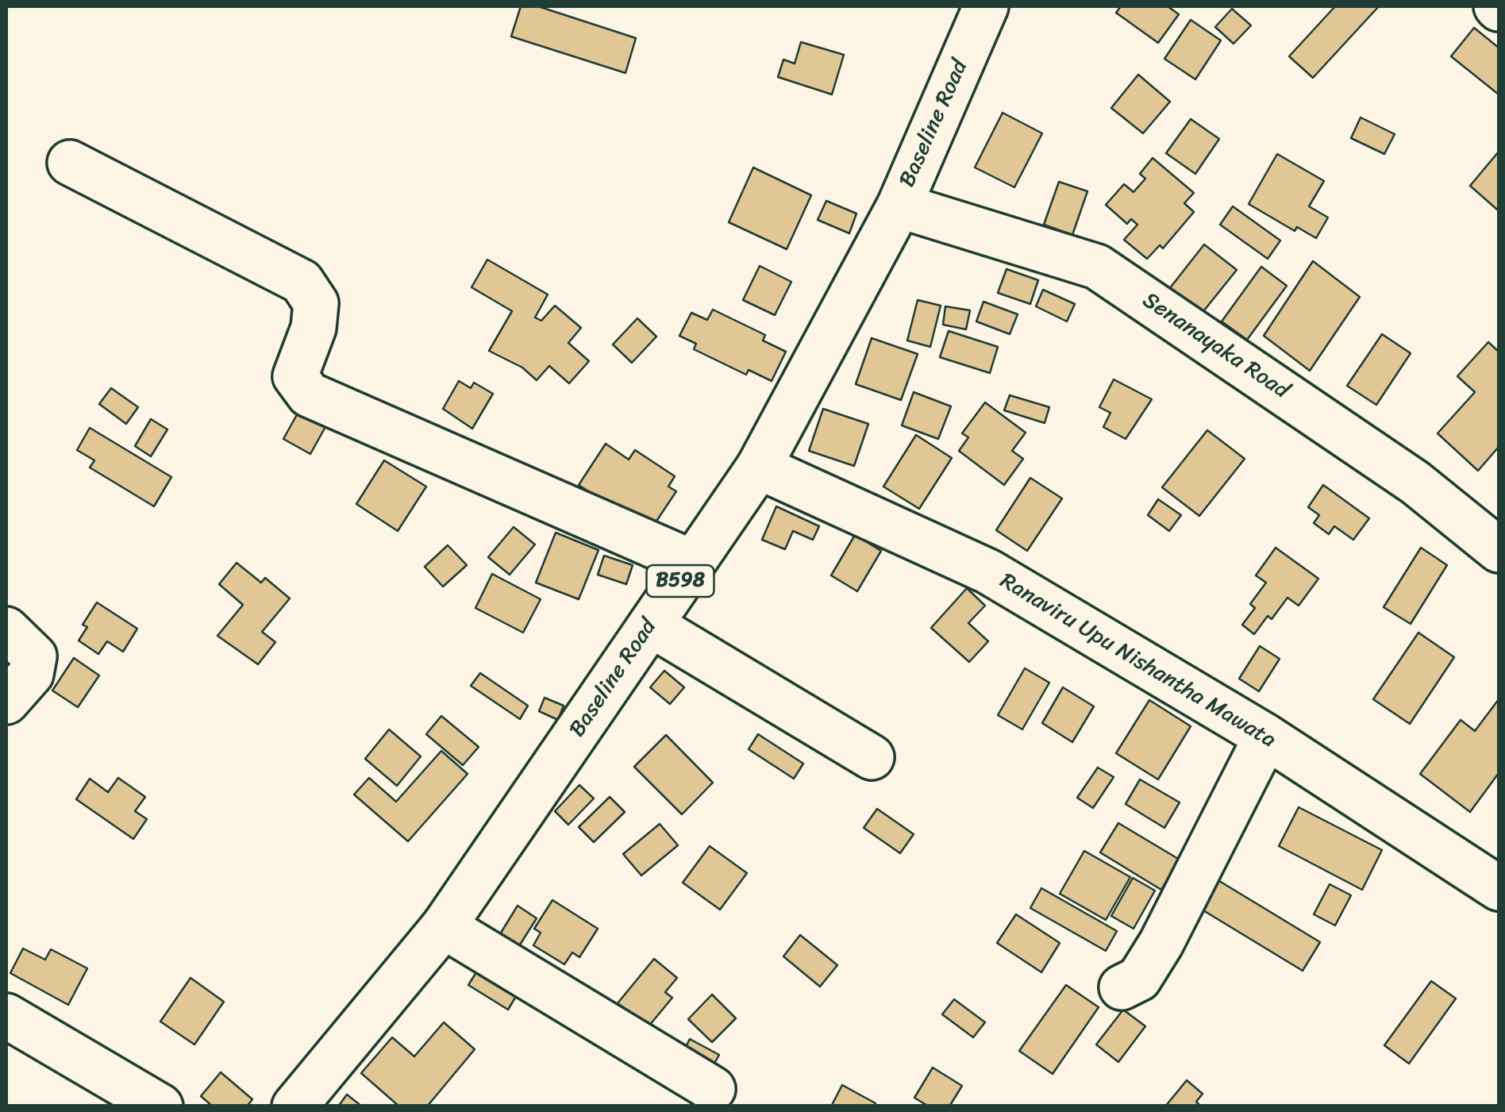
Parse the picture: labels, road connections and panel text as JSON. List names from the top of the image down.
{
  "streets": {
    "street": [
      "Baseline Road",
      "Senanayaka Road",
      "B598",
      "Ranaviru Upu Nishantha Mawata"
    ]
  },
  "crossings": [
    ["Baseline Road", "Senanayaka Road"],
    ["Baseline Road", "Ranaviru Upu Nishantha Mawata"]
  ]
}
